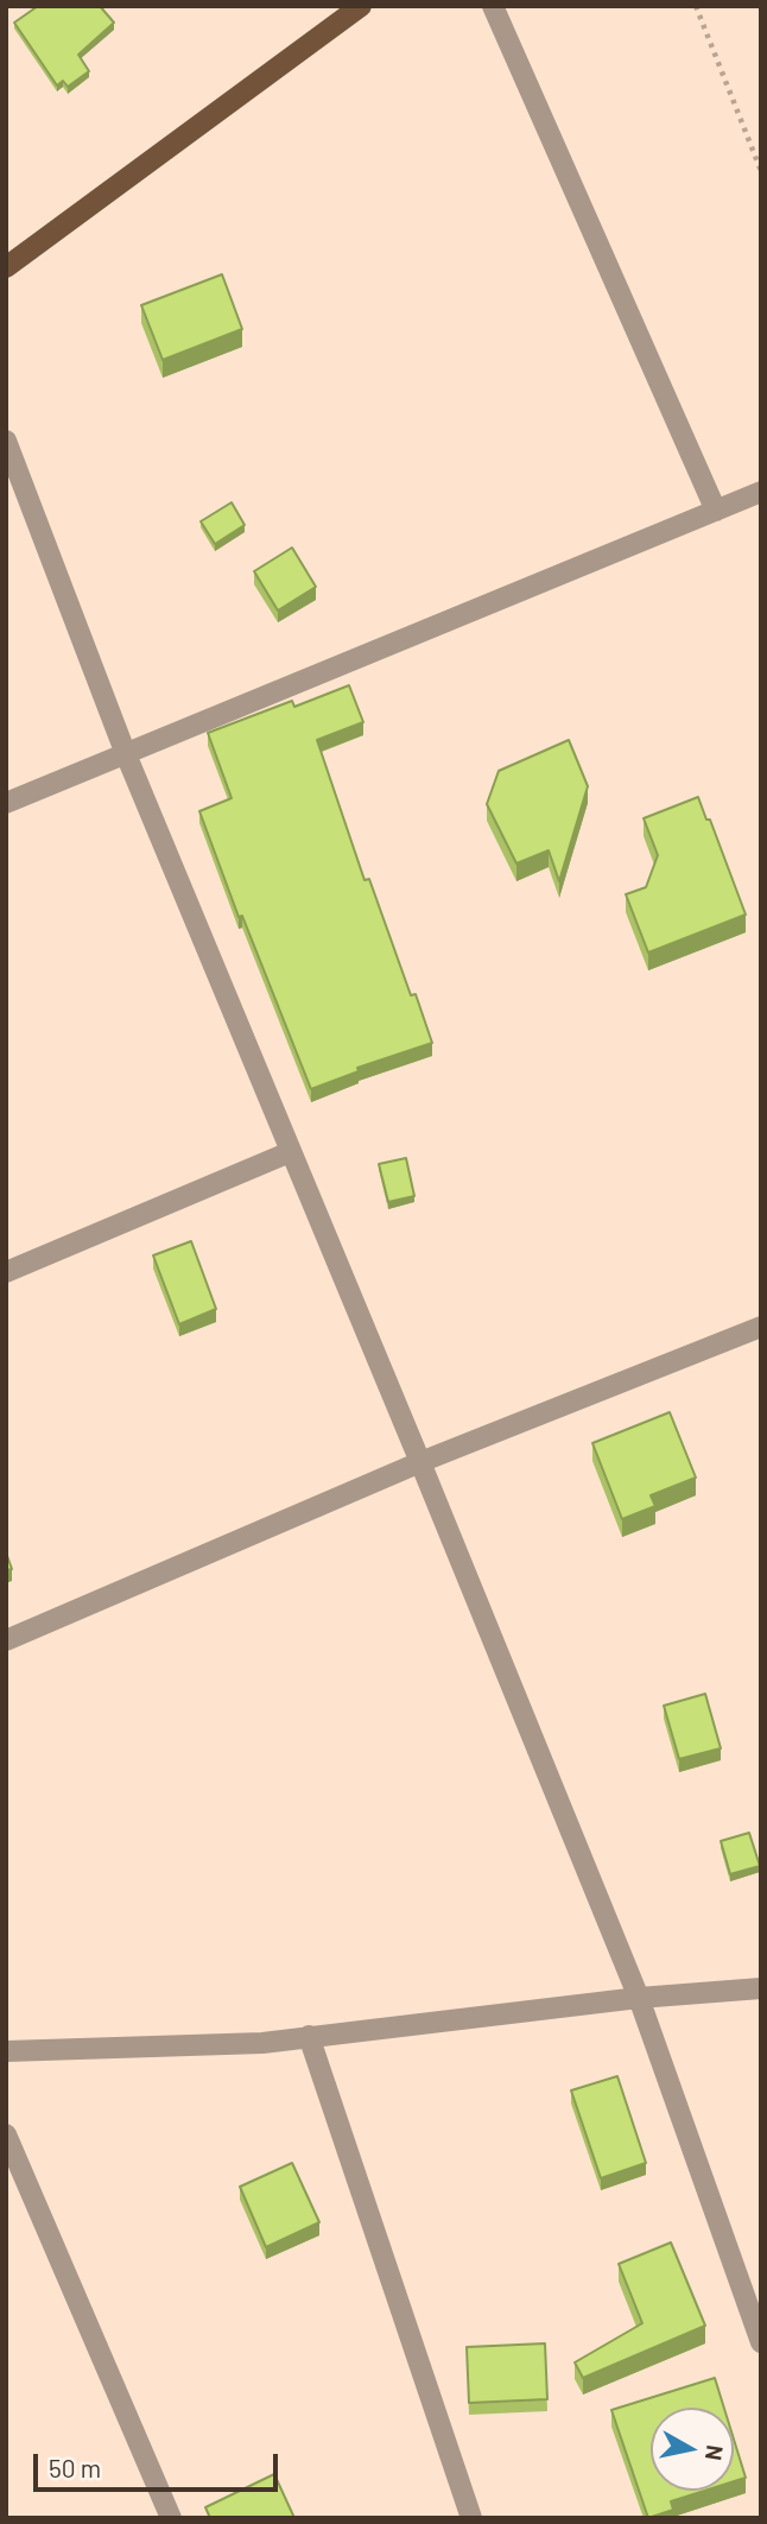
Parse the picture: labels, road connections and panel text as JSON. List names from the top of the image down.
{
  "scale_bar": "50 m",
  "north": "right"
}
